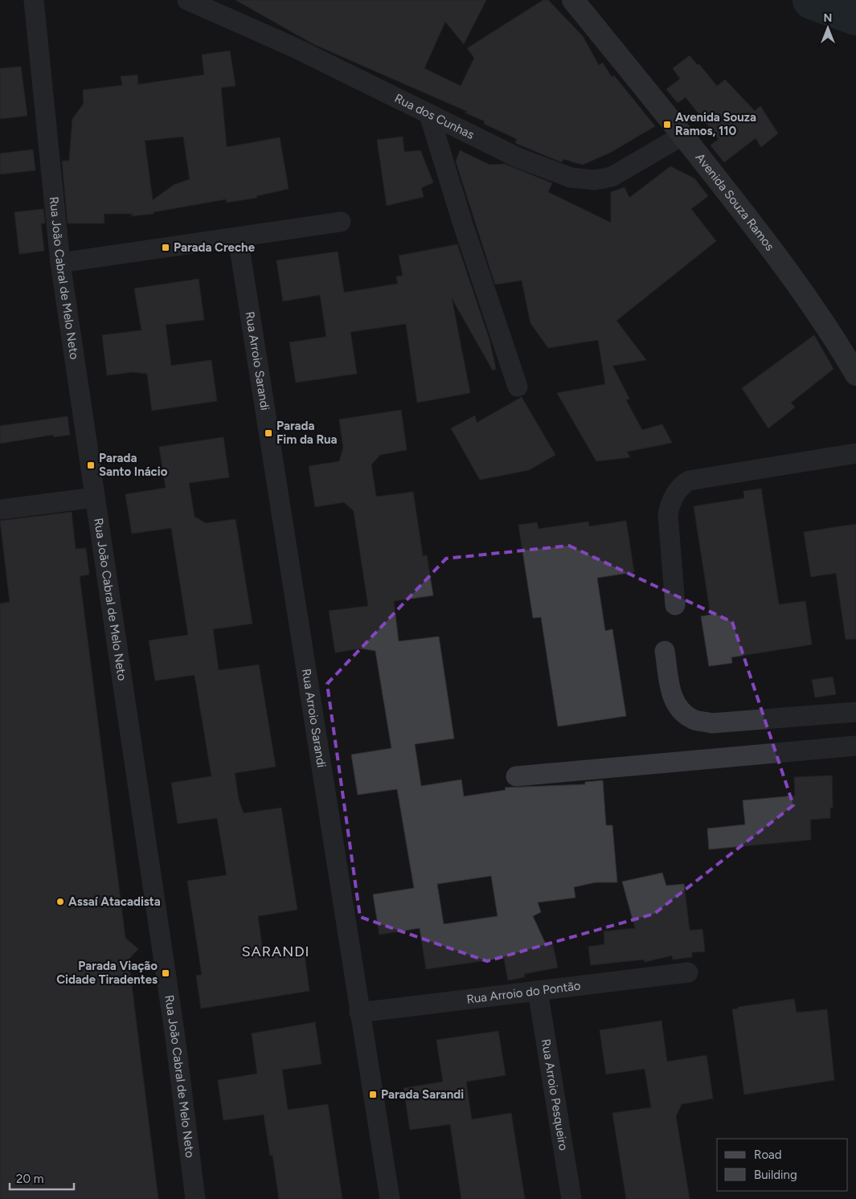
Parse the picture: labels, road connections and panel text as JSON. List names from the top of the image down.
{
  "streets": {
    "street": [
      "Rua dos Cunhas",
      "Avenida Souza Ramos",
      "Rua João Cabral de Melo Neto",
      "Rua Arroio Sarandi",
      "Rua Arroio do Pontão",
      "Rua Arroio Pesqueiro"
    ]
  },
  "crossings": [
    ["Rua dos Cunhas", "Avenida Souza Ramos"],
    ["Rua Arroio Sarandi", "Rua Arroio do Pontão"],
    ["Rua Arroio do Pontão", "Rua Arroio Pesqueiro"]
  ],
  "districts": ["SARANDI"],
  "places": {
    "transit": [
      "Avenida Souza Ramos, 110",
      "Parada Creche",
      "Parada Fim da Rua",
      "Parada Santo Inácio",
      "Parada Viação Cidade Tiradentes",
      "Parada Sarandi"
    ],
    "other": ["Assaí Atacadista"]
  },
  "legend": ["Road", "Building"],
  "scale_bar": "20 m",
  "north": "top"
}
